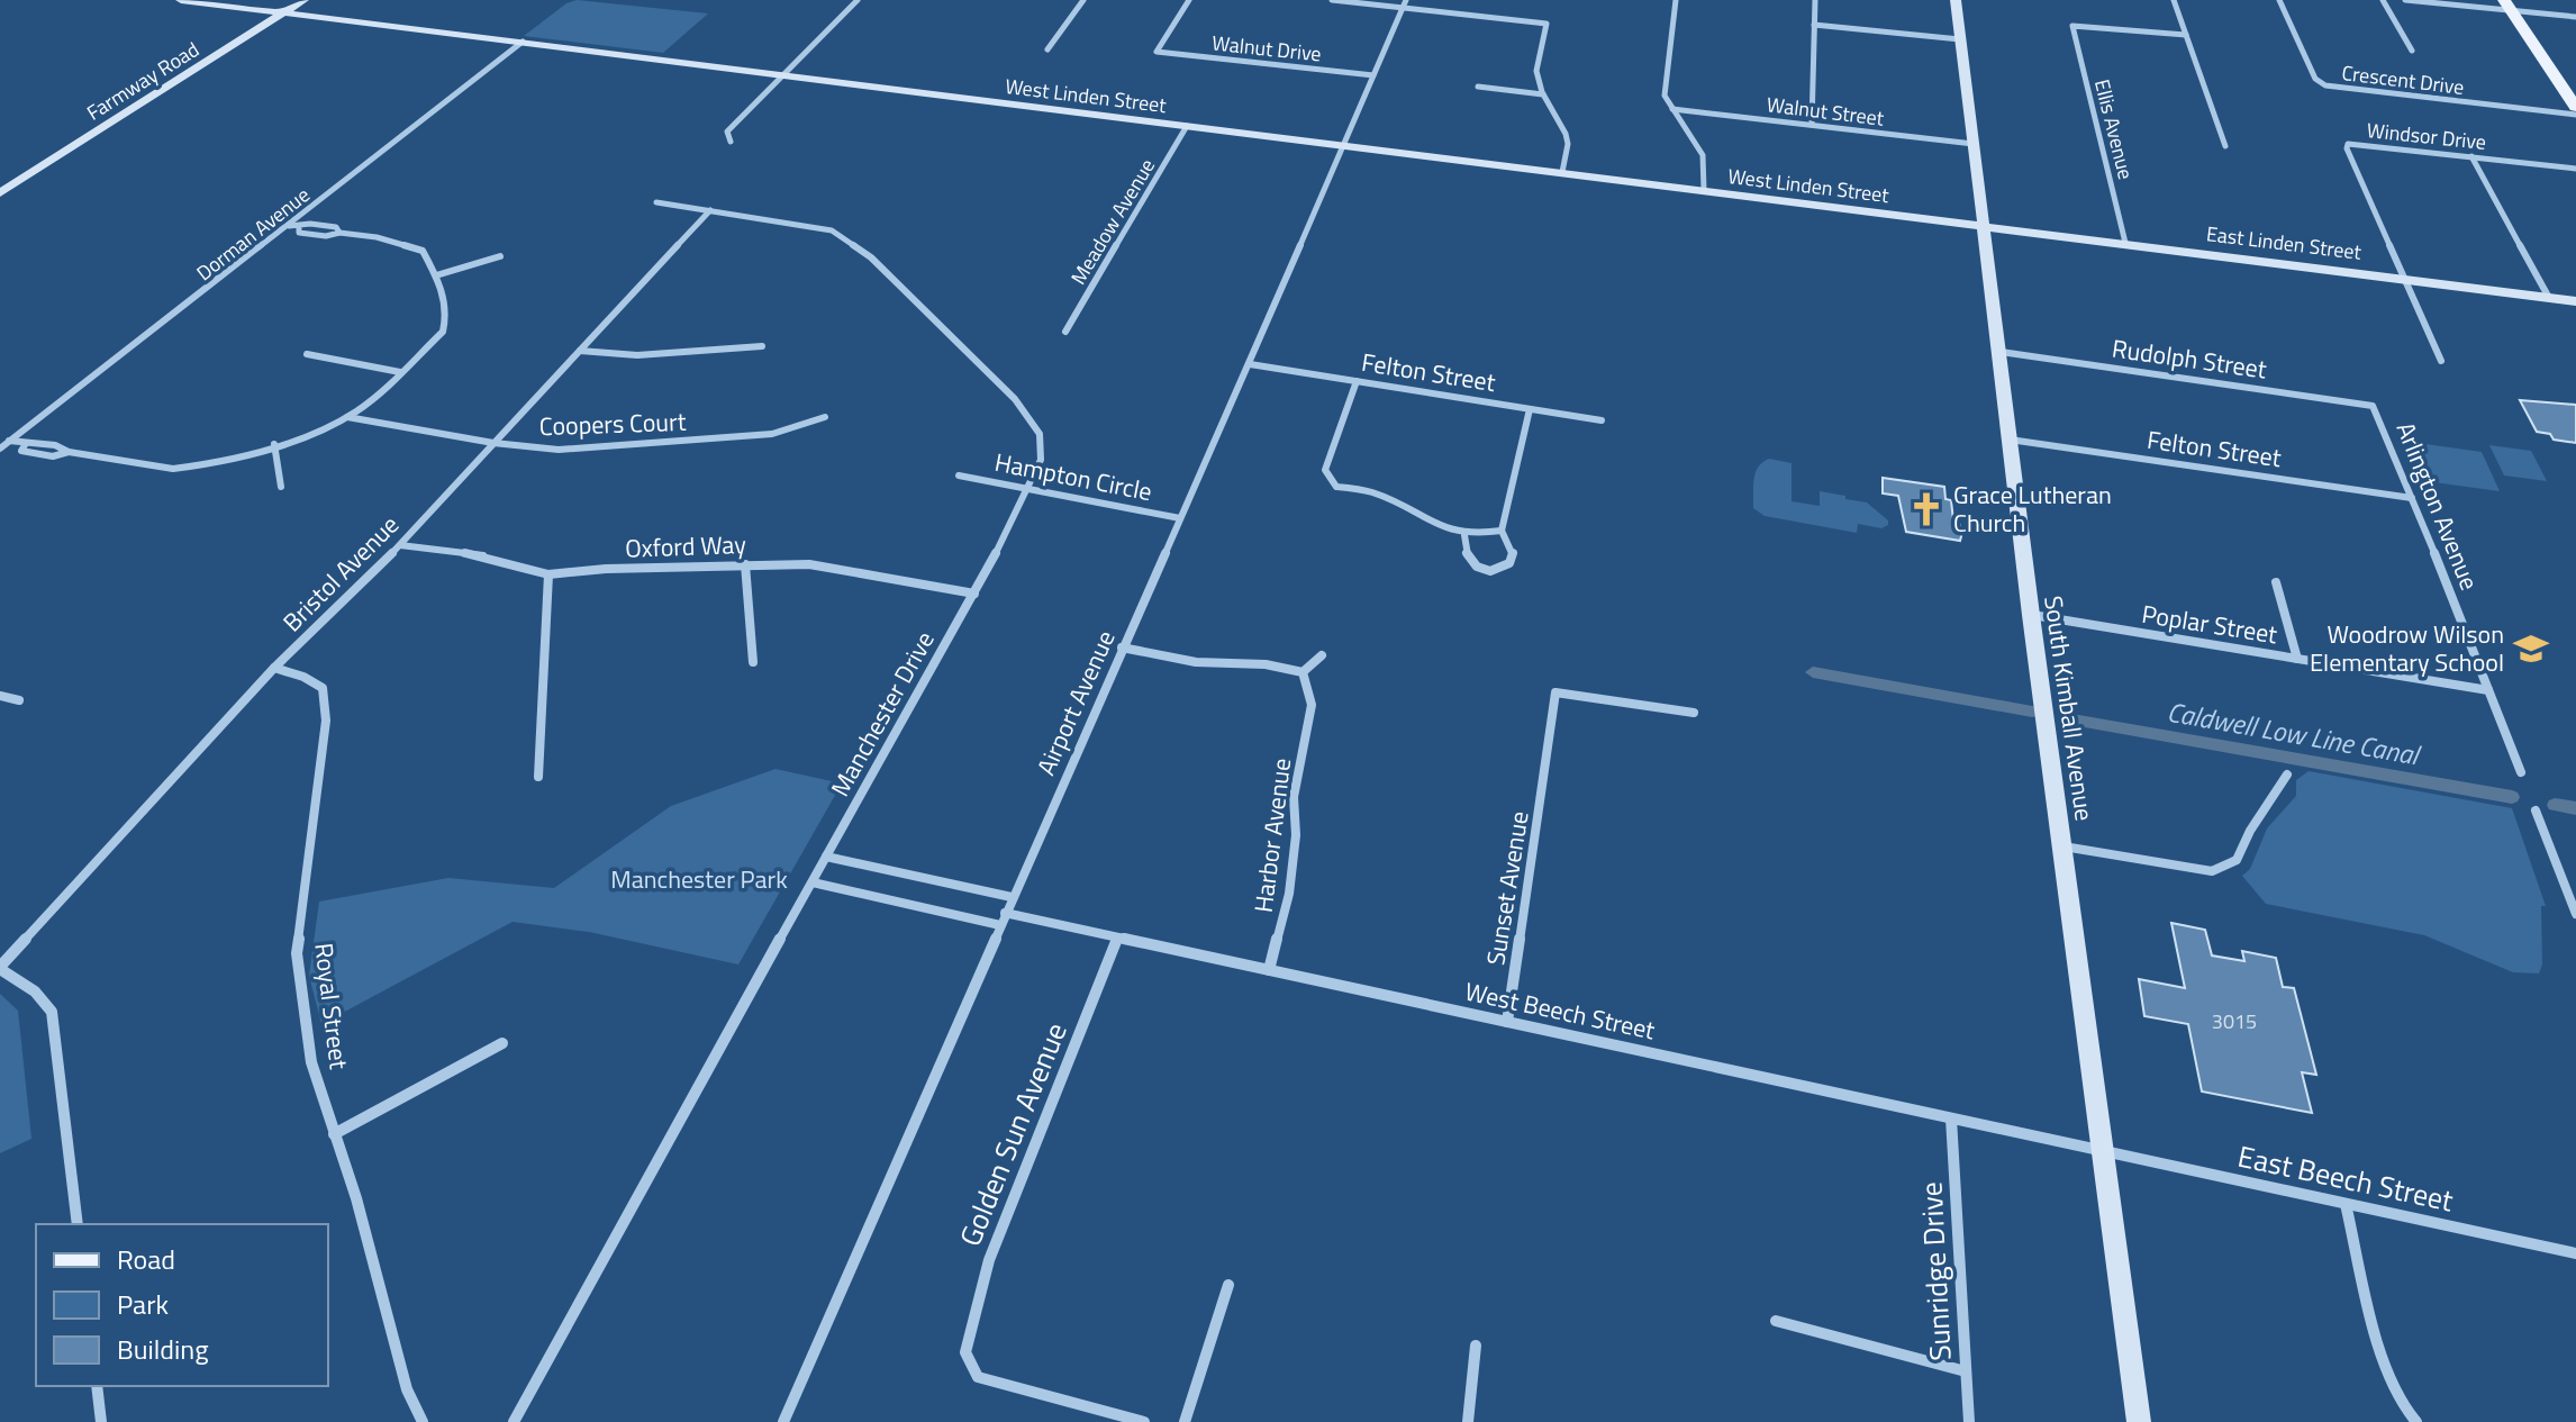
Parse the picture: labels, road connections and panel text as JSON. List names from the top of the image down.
{
  "streets": {
    "street": [
      "Walnut Drive",
      "Crescent Drive",
      "Farmway Road",
      "West Linden Street",
      "Walnut Street",
      "Ellis Avenue",
      "Windsor Drive",
      "Meadow Avenue",
      "Dorman Avenue",
      "East Linden Street",
      "Rudolph Street",
      "Felton Street",
      "Coopers Court",
      "Hampton Circle",
      "Arlington Avenue",
      "Oxford Way",
      "Bristol Avenue",
      "Poplar Street",
      "Airport Avenue",
      "South Kimball Avenue",
      "Manchester Drive",
      "Harbor Avenue",
      "Sunset Avenue",
      "Royal Street",
      "West Beech Street",
      "Golden Sun Avenue",
      "East Beech Street",
      "Sunridge Drive"
    ]
  },
  "crossings": [
    ["Walnut Drive", "Airport Avenue"],
    ["Farmway Road", "West Linden Street"],
    ["West Linden Street", "Meadow Avenue"],
    ["West Linden Street", "Dorman Avenue"],
    ["West Linden Street", "East Linden Street"],
    ["West Linden Street", "Airport Avenue"],
    ["West Linden Street", "South Kimball Avenue"],
    ["Walnut Street", "South Kimball Avenue"],
    ["Ellis Avenue", "East Linden Street"],
    ["Windsor Drive", "East Linden Street"],
    ["East Linden Street", "South Kimball Avenue"],
    ["Rudolph Street", "Arlington Avenue"],
    ["Rudolph Street", "South Kimball Avenue"],
    ["Felton Street", "Arlington Avenue"],
    ["Felton Street", "Airport Avenue"],
    ["Felton Street", "South Kimball Avenue"],
    ["Coopers Court", "Bristol Avenue"],
    ["Hampton Circle", "Airport Avenue"],
    ["Hampton Circle", "Manchester Drive"],
    ["Arlington Avenue", "Poplar Street"],
    ["Oxford Way", "Bristol Avenue"],
    ["Oxford Way", "Manchester Drive"],
    ["Bristol Avenue", "Manchester Drive"],
    ["Bristol Avenue", "Royal Street"],
    ["Poplar Street", "South Kimball Avenue"],
    ["Airport Avenue", "West Beech Street"],
    ["South Kimball Avenue", "West Beech Street"],
    ["South Kimball Avenue", "East Beech Street"],
    ["Manchester Drive", "West Beech Street"],
    ["Harbor Avenue", "West Beech Street"],
    ["Sunset Avenue", "West Beech Street"],
    ["West Beech Street", "Golden Sun Avenue"],
    ["West Beech Street", "East Beech Street"],
    ["West Beech Street", "Sunridge Drive"]
  ],
  "water": ["Caldwell Low Line Canal"],
  "parks": ["Manchester Park"],
  "places": {
    "church": ["Grace Lutheran Church"],
    "school or university": ["Woodrow Wilson Elementary School"]
  },
  "house_numbers": ["3015"],
  "legend": ["Road", "Park", "Building"]
}
